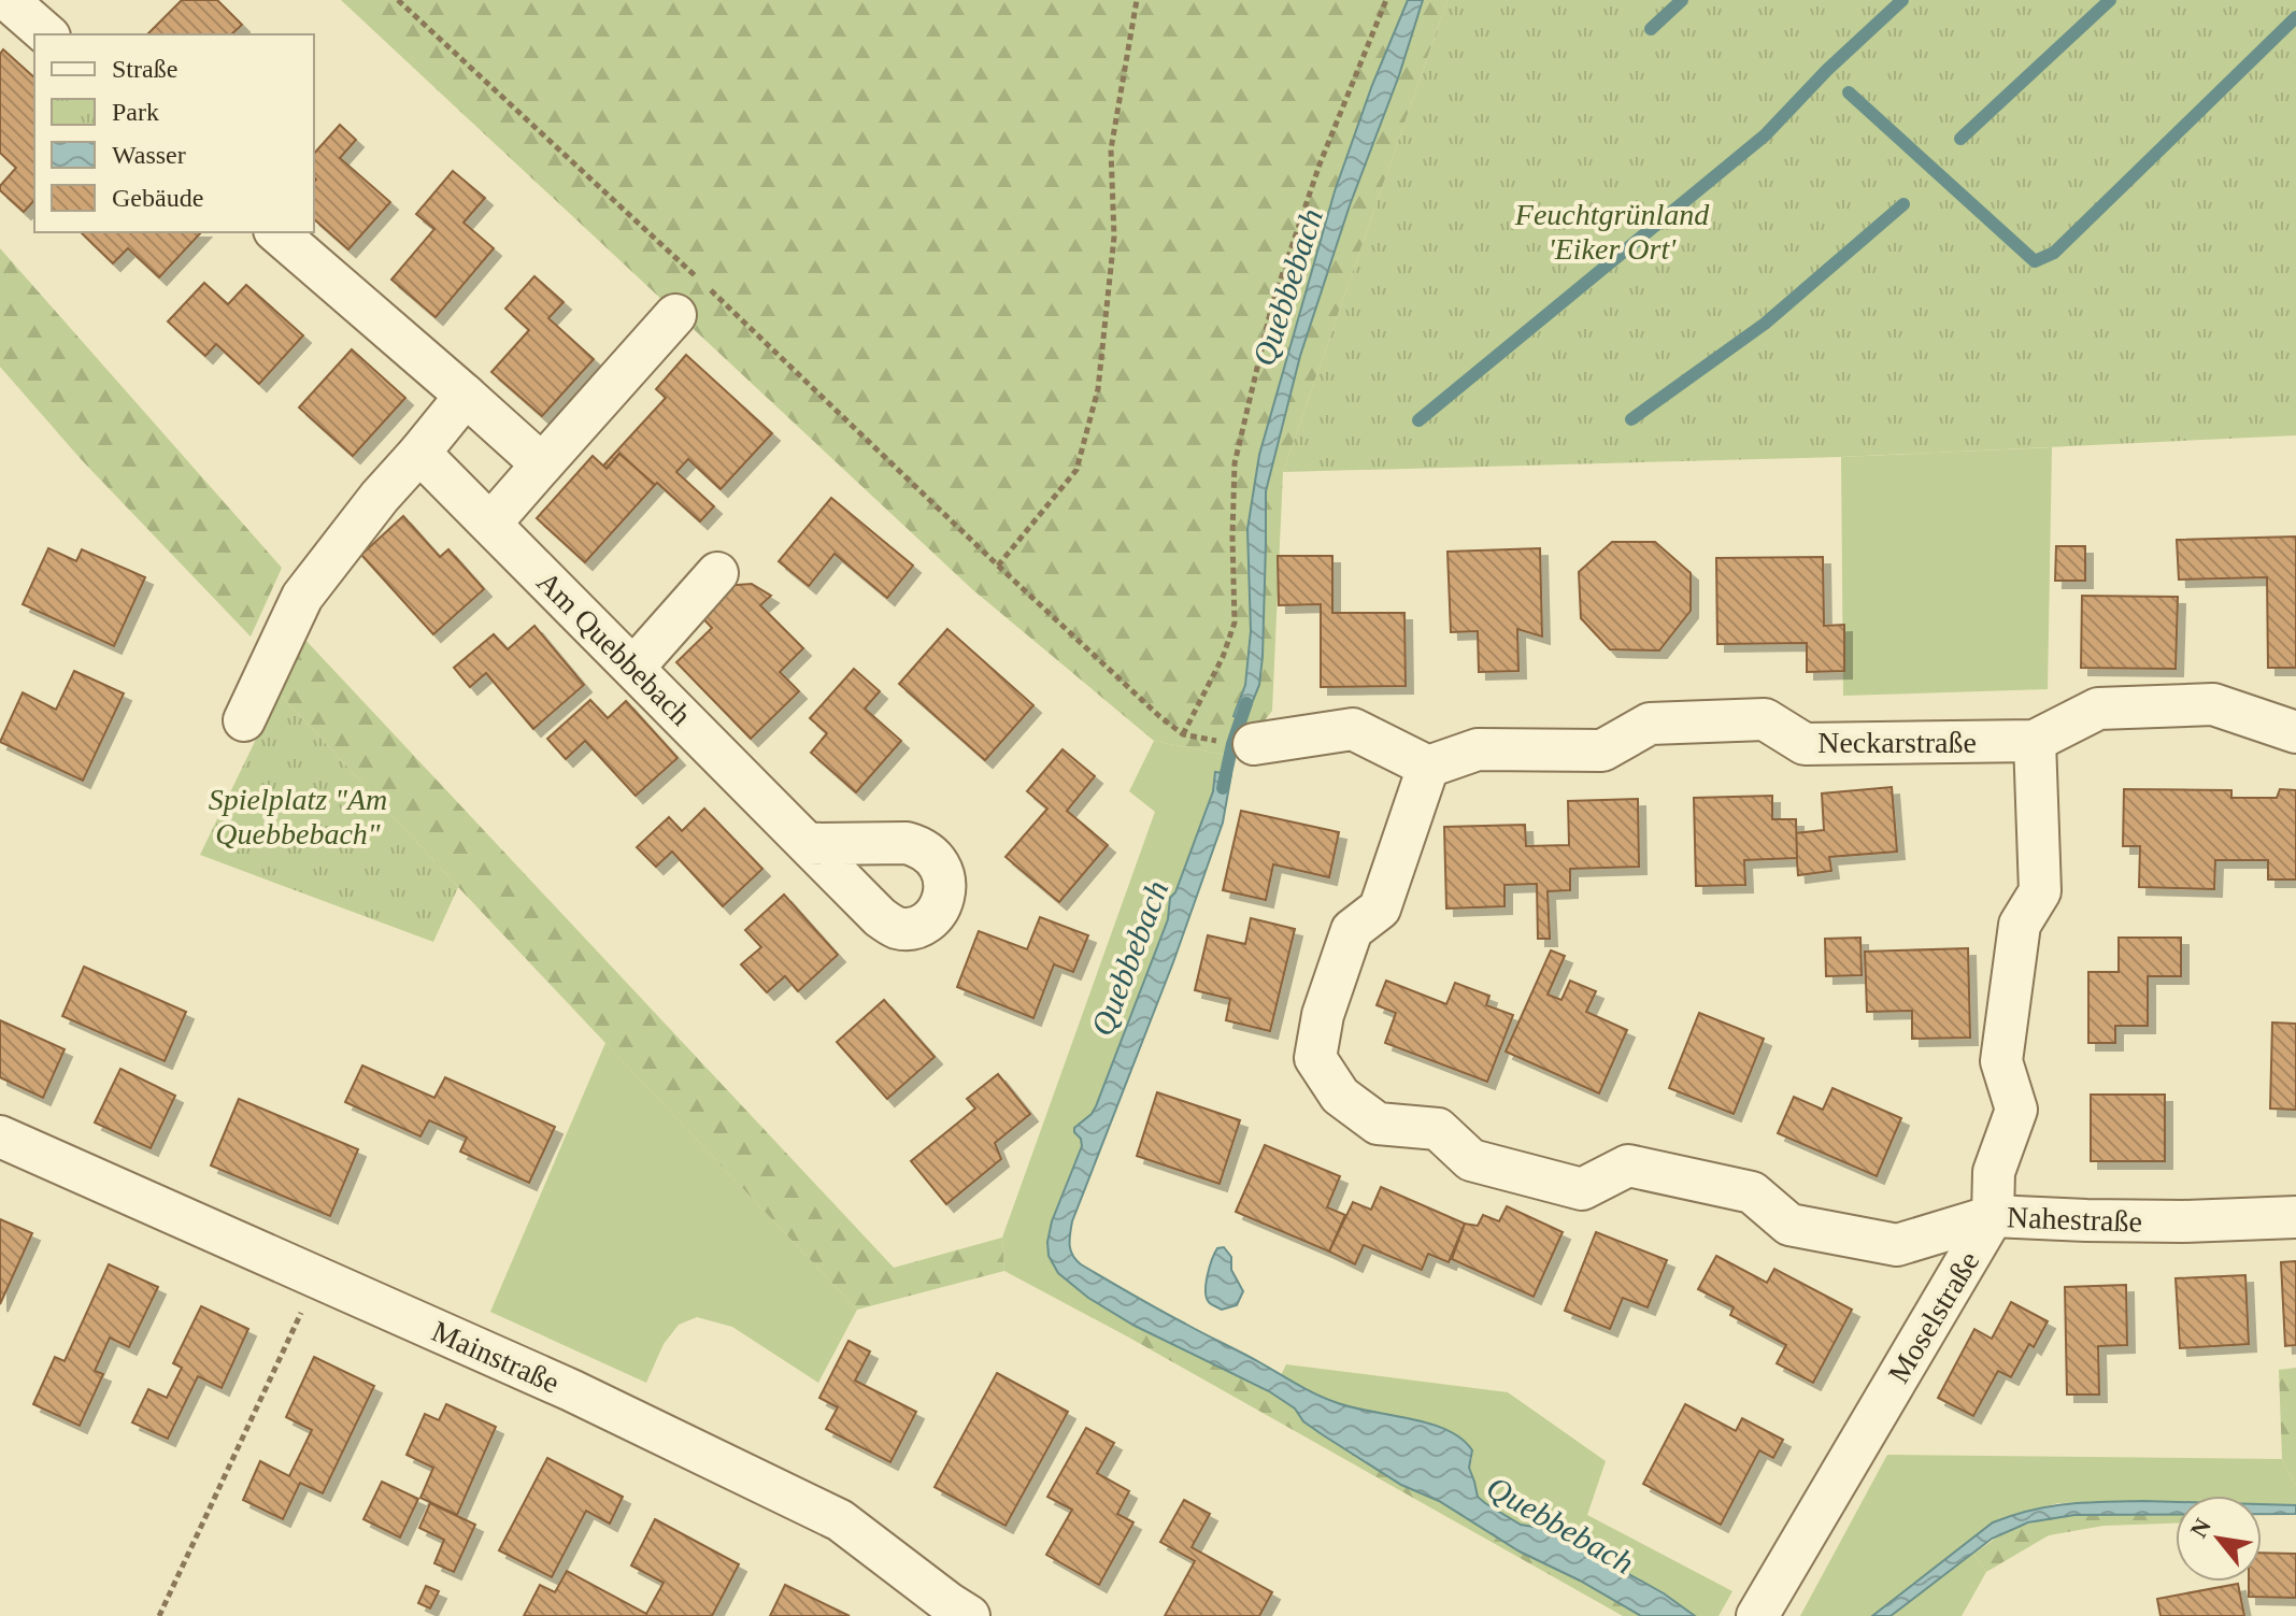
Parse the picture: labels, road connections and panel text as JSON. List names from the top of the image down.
{
  "streets": {
    "street": [
      "Am Quebbebach",
      "Neckarstraße",
      "Nahestraße",
      "Moselstraße",
      "Mainstraße"
    ]
  },
  "crossings": [
    ["Neckarstraße", "Nahestraße"],
    ["Neckarstraße", "Moselstraße"],
    ["Nahestraße", "Moselstraße"]
  ],
  "water": ["Quebbebach"],
  "parks": ["Feuchtgrünland 'Eiker Ort'", "Spielplatz \"Am Quebbebach\""],
  "legend": [
    "Straße",
    "Park",
    "Wasser",
    "Gebäude"
  ],
  "north": "top left"
}
